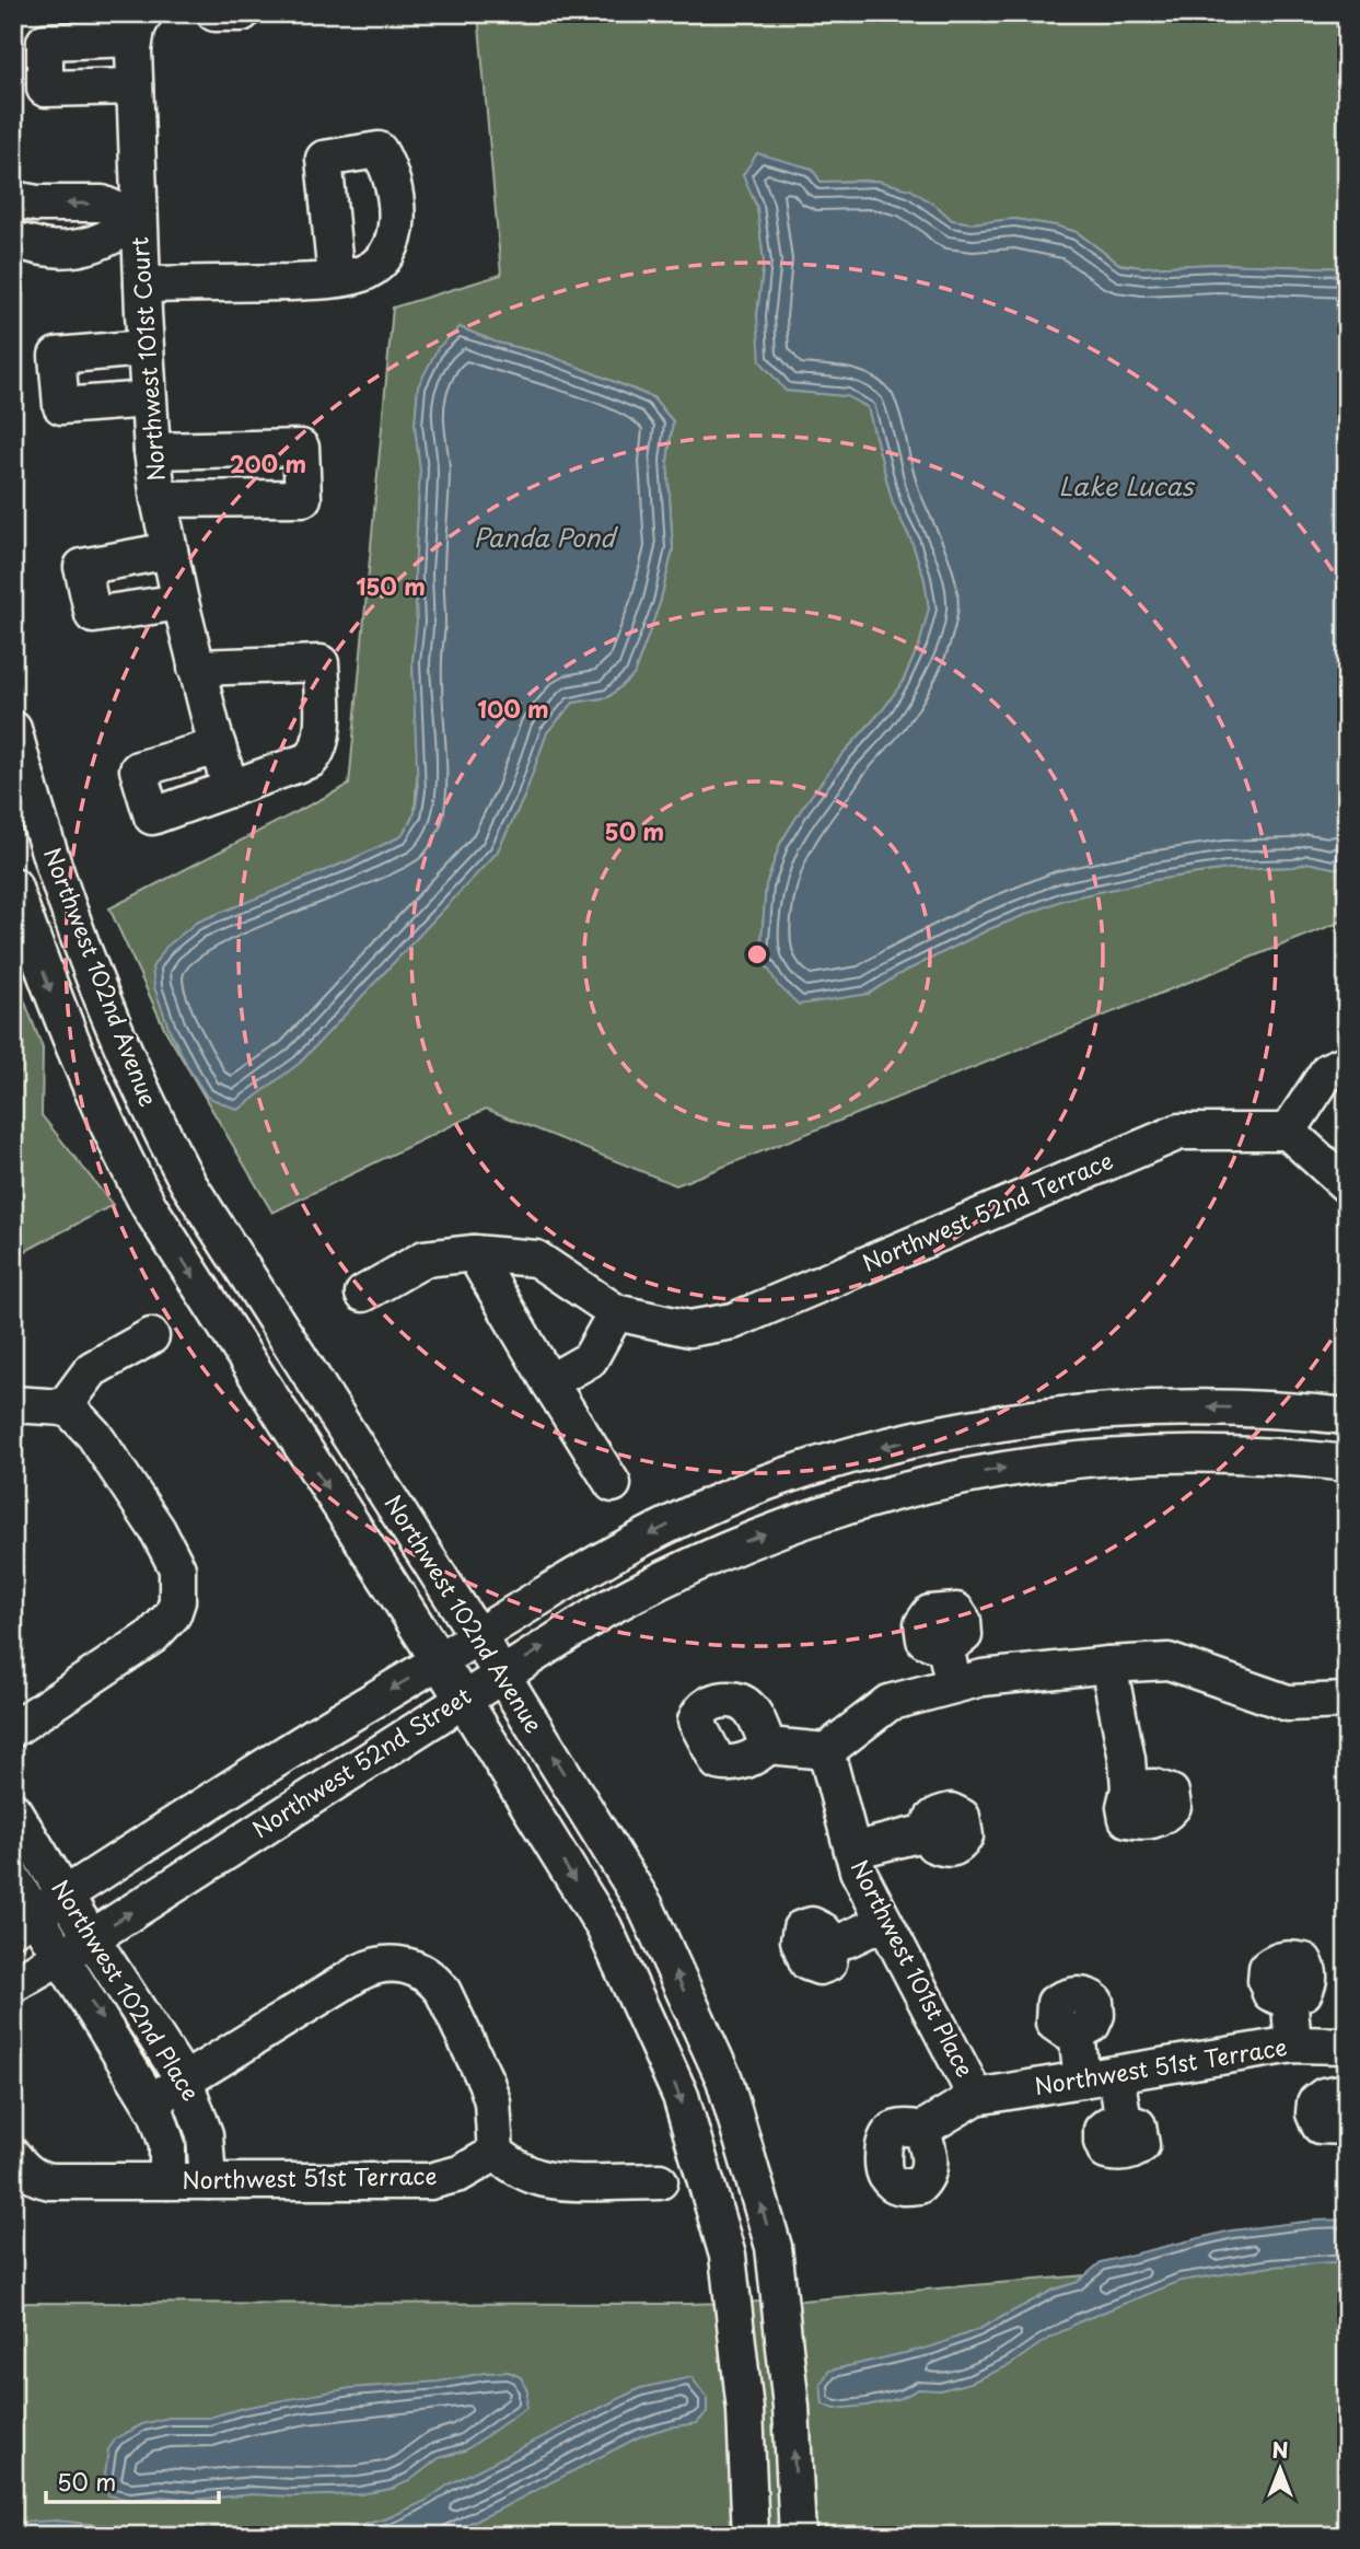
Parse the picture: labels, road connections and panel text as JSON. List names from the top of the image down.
{
  "streets": {
    "street": [
      "Northwest 101st Court",
      "Northwest 102nd Avenue",
      "Northwest 52nd Terrace",
      "Northwest 52nd Street",
      "Northwest 101st Place",
      "Northwest 102nd Place",
      "Northwest 51st Terrace"
    ]
  },
  "crossings": [
    ["Northwest 102nd Avenue", "Northwest 52nd Street"],
    ["Northwest 52nd Street", "Northwest 102nd Place"],
    ["Northwest 101st Place", "Northwest 51st Terrace"],
    ["Northwest 102nd Place", "Northwest 51st Terrace"]
  ],
  "water": ["Lake Lucas", "Panda Pond"],
  "scale_bar": "50 m",
  "north": "top",
  "rings": [
    "200 m",
    "150 m",
    "100 m",
    "50 m"
  ]
}
